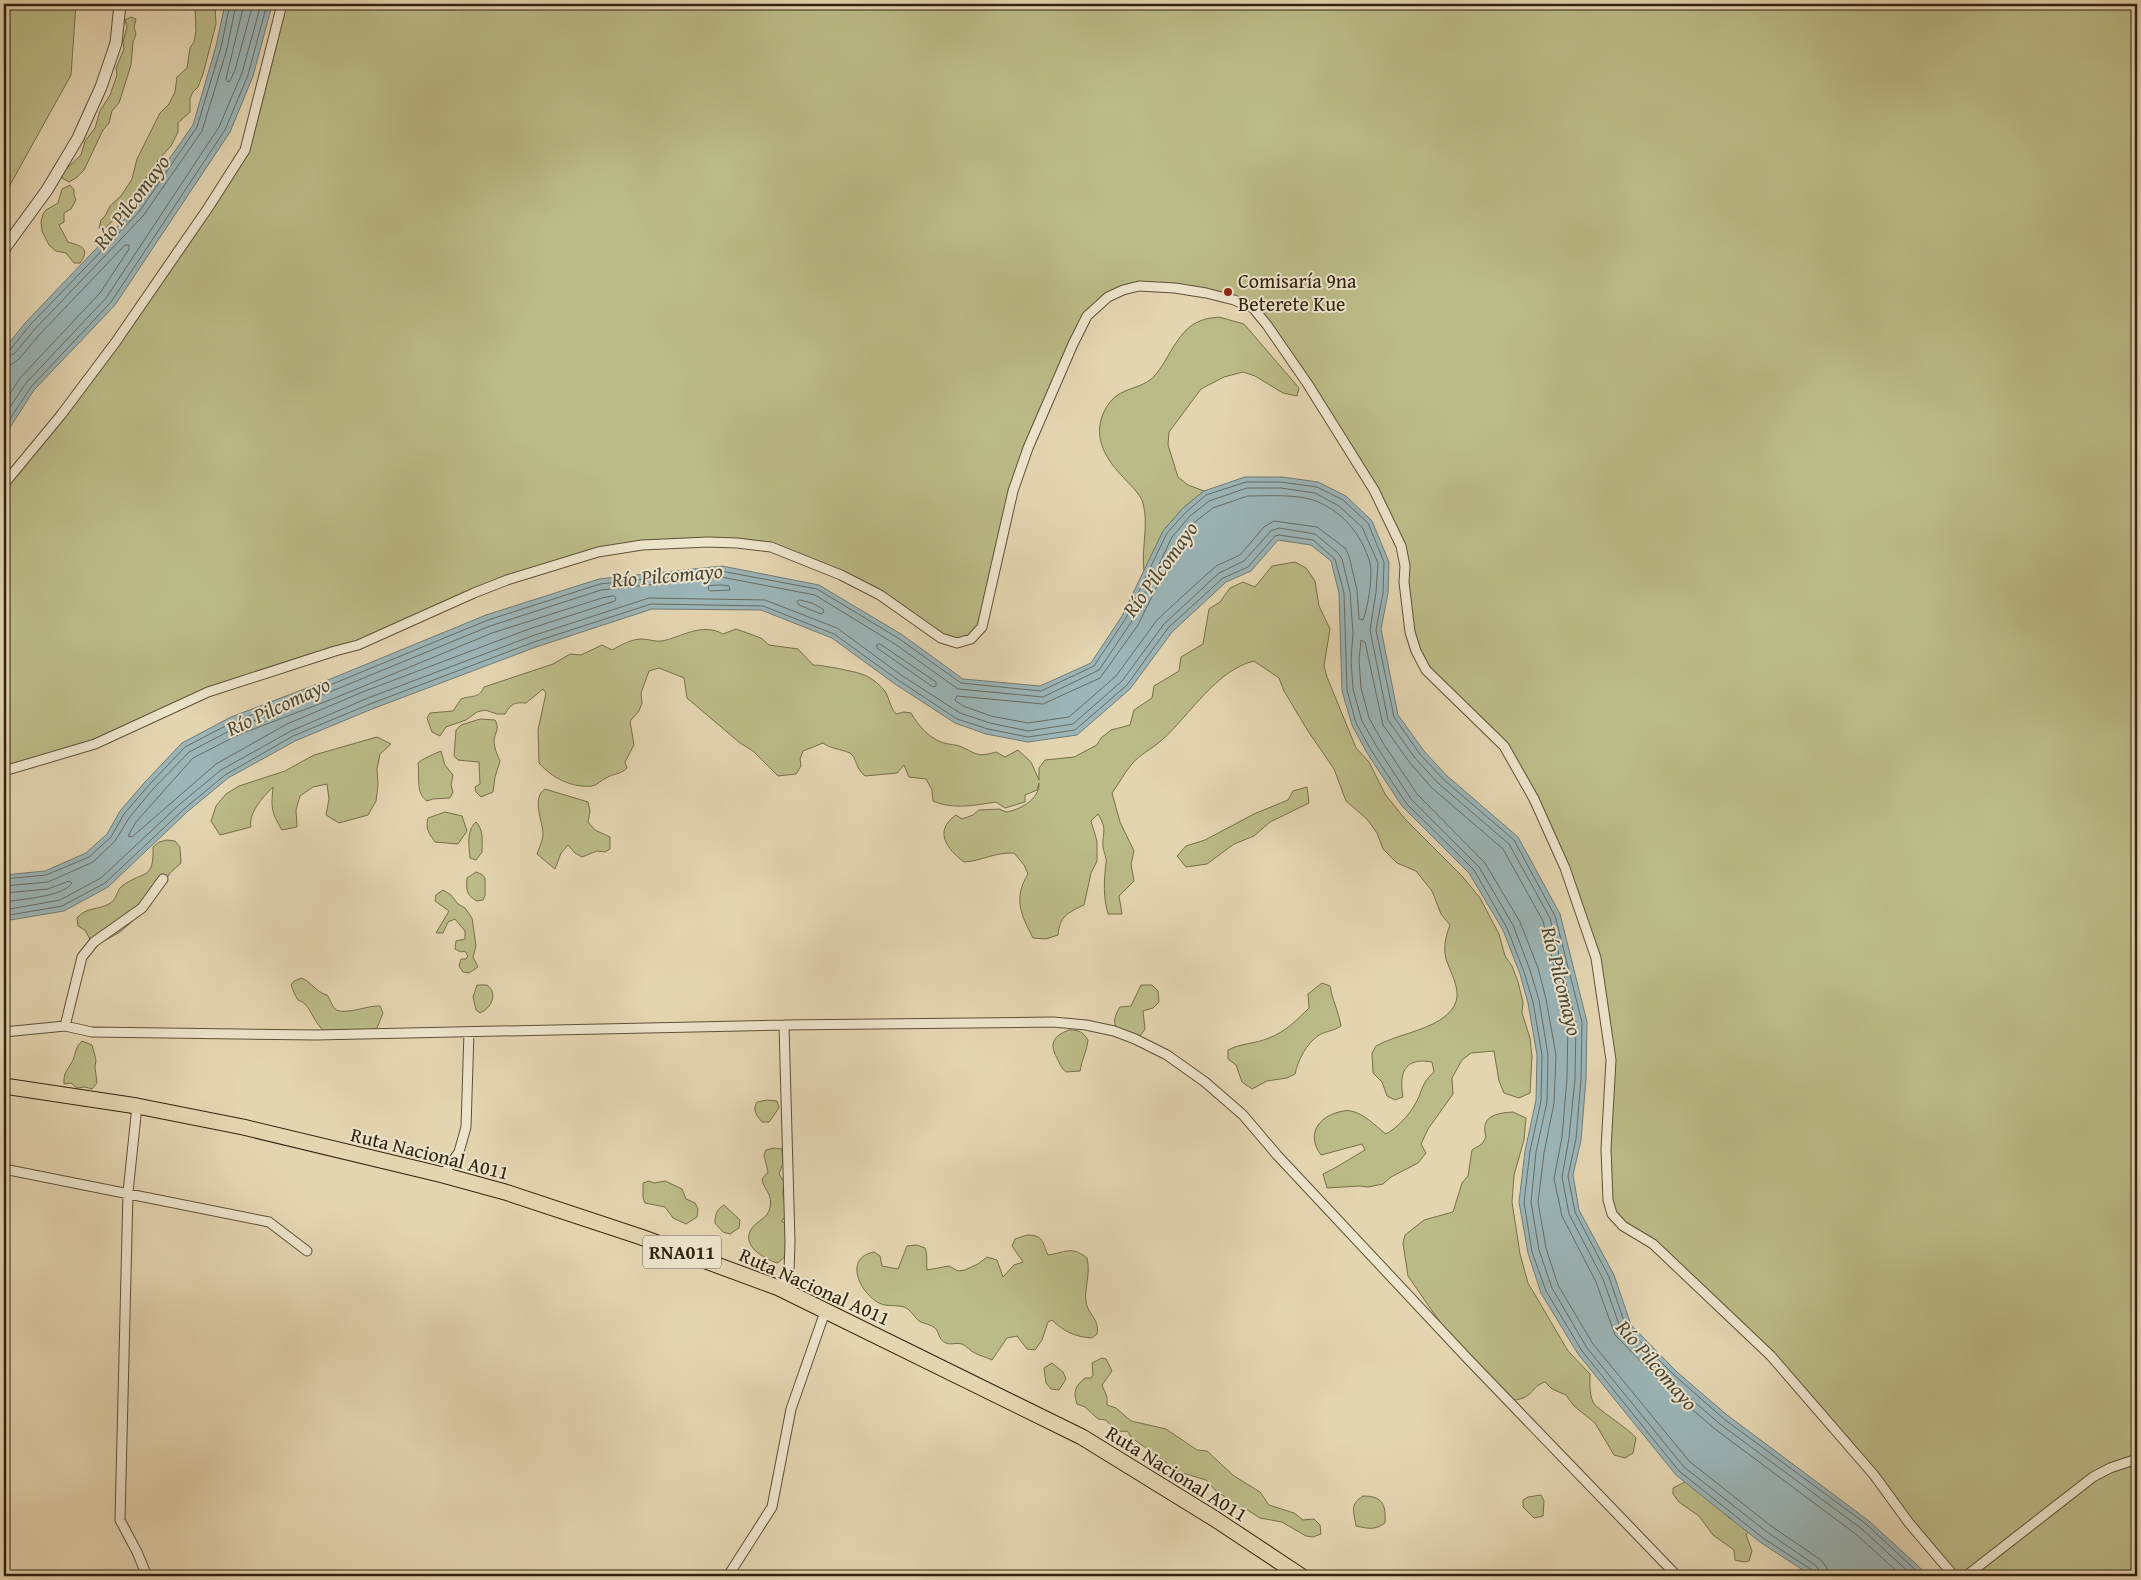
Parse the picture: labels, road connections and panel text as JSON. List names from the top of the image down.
{
  "streets": {
    "main road": ["Ruta Nacional A011", "RNA011"]
  },
  "water": ["Río Pilcomayo"],
  "places": ["Comisaría 9na Beterete Kue"]
}
